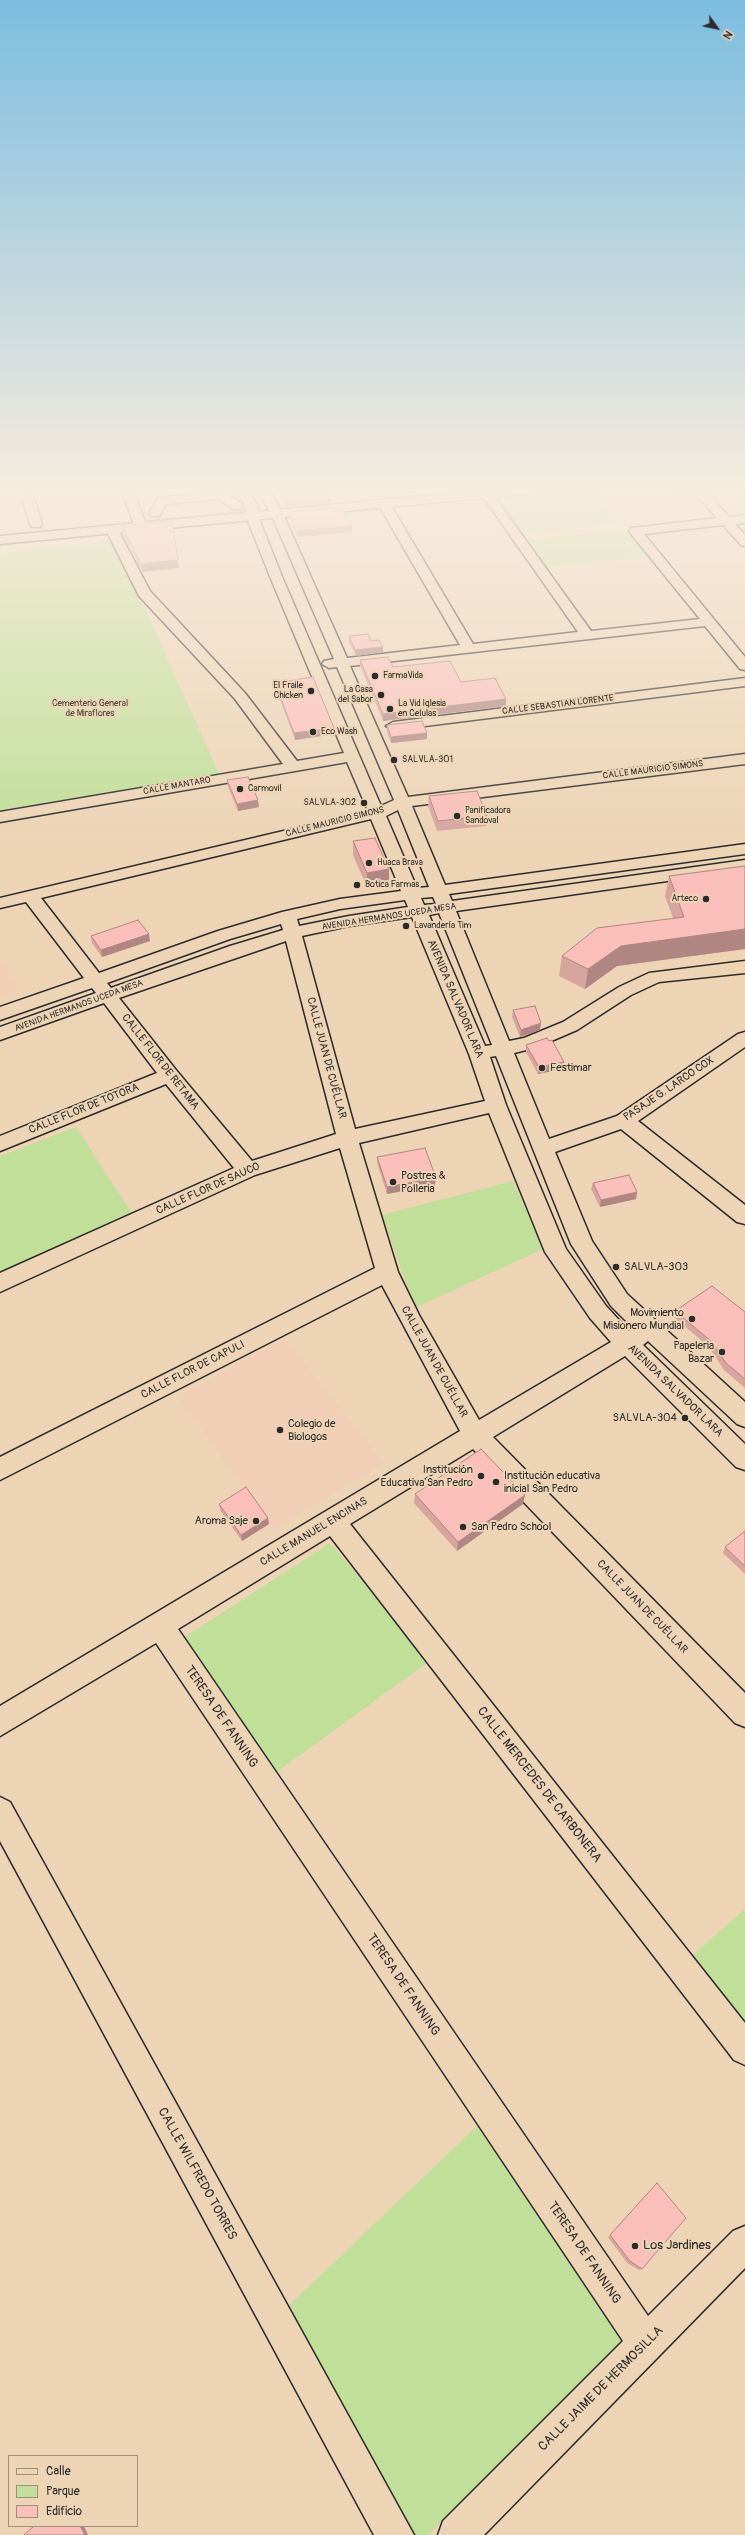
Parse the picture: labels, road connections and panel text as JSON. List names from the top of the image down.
{
  "streets": {
    "street": [
      "CALLE SEBASTIAN LORENTE",
      "CALLE MAURICIO SIMONS",
      "CALLE MANTARO",
      "AVENIDA HERMANOS UCEDA MESA",
      "AVENIDA SALVADOR LARA",
      "CALLE JUAN DE CUÉLLAR",
      "CALLE FLOR DE RETAMA",
      "PASAJE G. LARCO COX",
      "CALLE FLOR DE TOTORA",
      "CALLE FLOR DE SAUCO",
      "CALLE FLOR DE CAPULI",
      "CALLE MANUEL ENCINAS",
      "TERESA DE FANNING",
      "CALLE MERCEDES DE CARBONERA",
      "CALLE WILFREDO TORRES",
      "CALLE JAIME DE HERMOSILLA"
    ]
  },
  "crossings": [
    ["CALLE MAURICIO SIMONS", "AVENIDA SALVADOR LARA"],
    ["CALLE MAURICIO SIMONS", "CALLE FLOR DE RETAMA"],
    ["CALLE MANTARO", "AVENIDA SALVADOR LARA"],
    ["AVENIDA HERMANOS UCEDA MESA", "AVENIDA SALVADOR LARA"],
    ["AVENIDA HERMANOS UCEDA MESA", "CALLE JUAN DE CUÉLLAR"],
    ["AVENIDA HERMANOS UCEDA MESA", "CALLE FLOR DE RETAMA"],
    ["AVENIDA SALVADOR LARA", "CALLE FLOR DE SAUCO"],
    ["AVENIDA SALVADOR LARA", "CALLE MANUEL ENCINAS"],
    ["CALLE JUAN DE CUÉLLAR", "CALLE FLOR DE SAUCO"],
    ["CALLE JUAN DE CUÉLLAR", "CALLE FLOR DE CAPULI"],
    ["CALLE JUAN DE CUÉLLAR", "CALLE MANUEL ENCINAS"],
    ["CALLE FLOR DE RETAMA", "CALLE FLOR DE TOTORA"],
    ["CALLE FLOR DE RETAMA", "CALLE FLOR DE SAUCO"],
    ["CALLE MANUEL ENCINAS", "TERESA DE FANNING"],
    ["CALLE MANUEL ENCINAS", "CALLE MERCEDES DE CARBONERA"],
    ["TERESA DE FANNING", "CALLE JAIME DE HERMOSILLA"]
  ],
  "parks": ["Cementerio General de Miraflores"],
  "places": [
    "FarmaVida",
    "El Fraile Chicken",
    "La Casa del Sabor",
    "La Vid Iglesia en Celulas",
    "Eco Wash",
    "SALVLA-301",
    "Carmovil",
    "SALVLA-302",
    "Panificadora Sandoval",
    "Huaca Brava",
    "Botica Farmas",
    "Arteco",
    "Lavandería Tim",
    "Festimar",
    "Postres & Polleria",
    "SALVLA-303",
    "Movimiento Misionero Mundial",
    "Papeleria Bazar",
    "SALVLA-304",
    "Colegio de Biologos",
    "Institución Educativa San Pedro",
    "Institución educativa inicial San Pedro",
    "Aroma Saje",
    "San Pedro School",
    "Los Jardines"
  ],
  "legend": ["Calle", "Parque", "Edificio"],
  "north": "bottom right"
}
